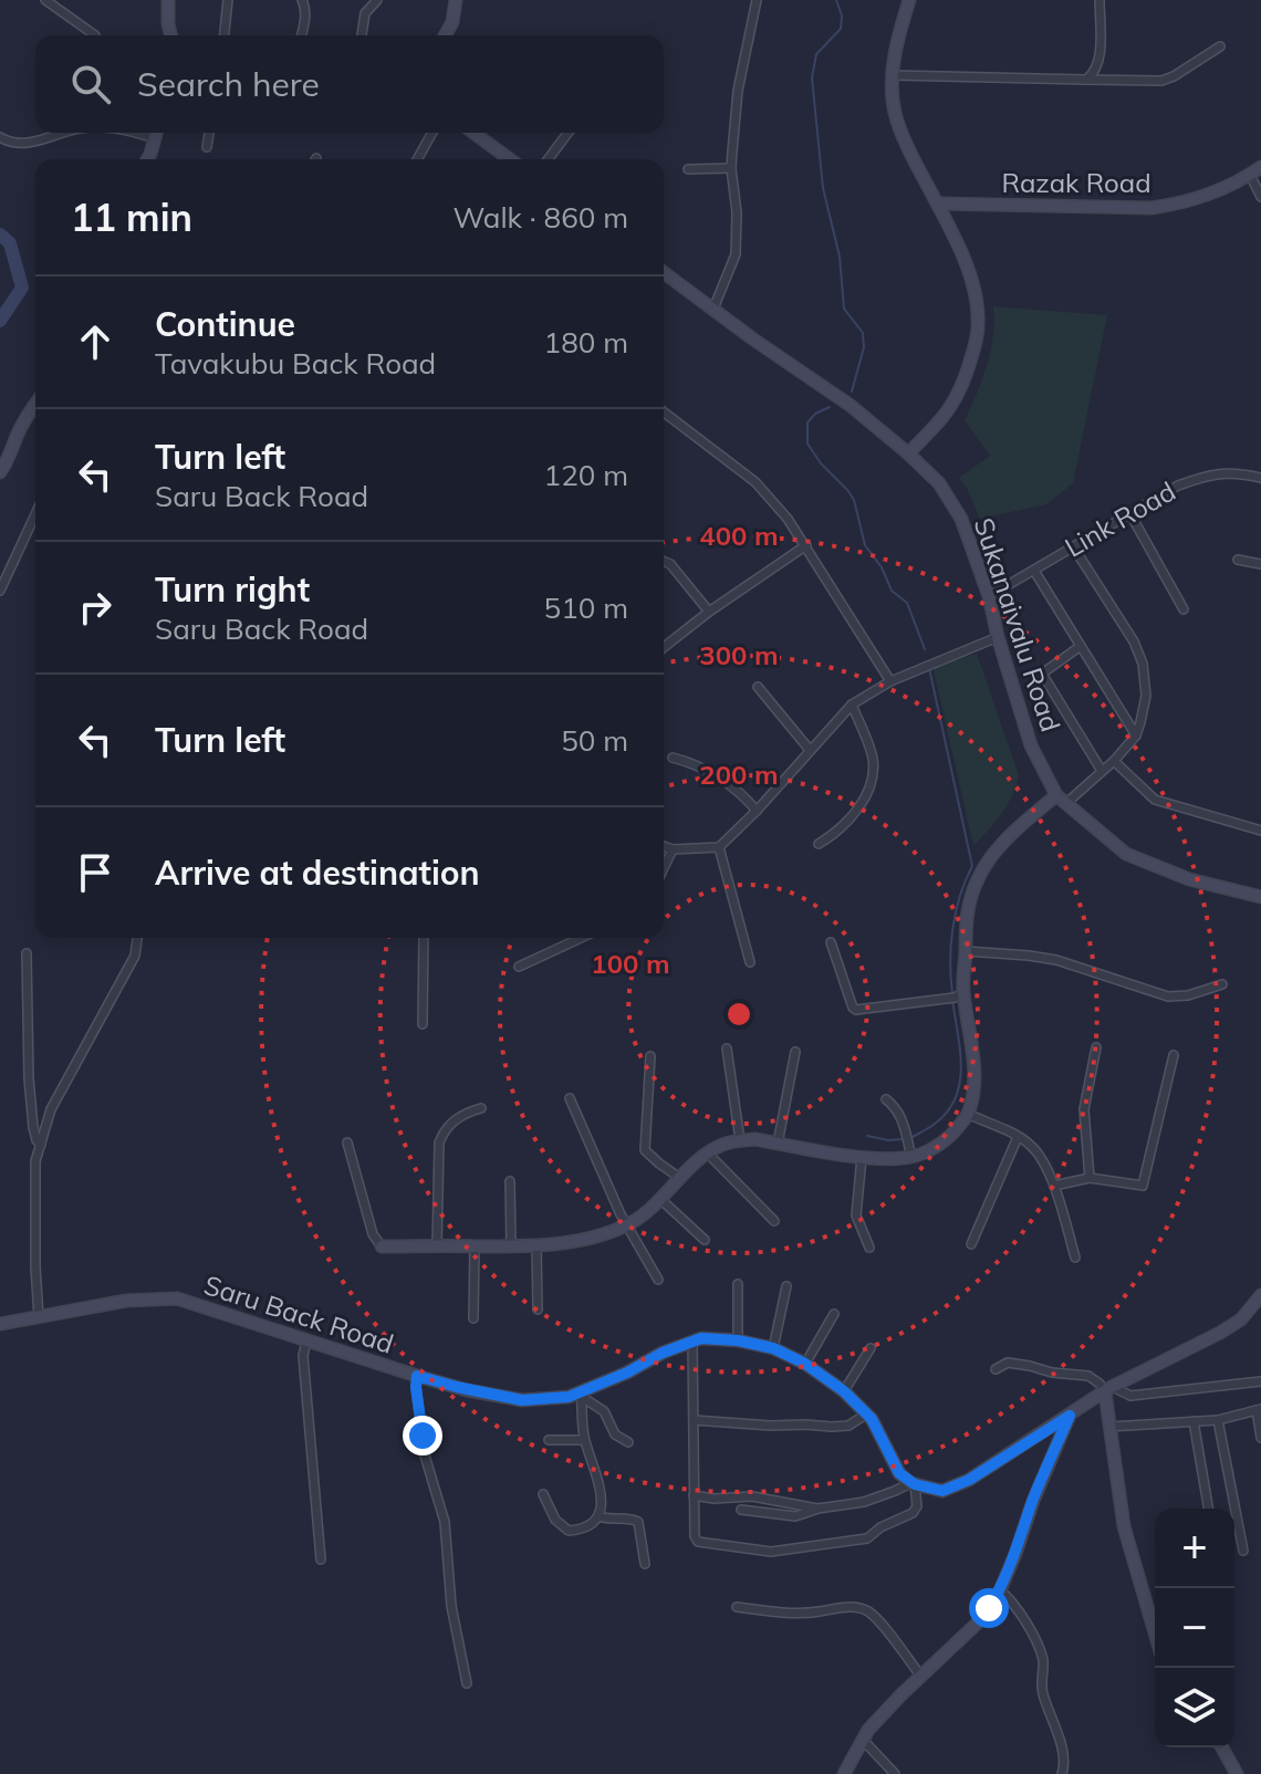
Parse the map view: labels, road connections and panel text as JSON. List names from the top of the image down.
{
  "streets": {
    "main road": ["Razak Road", "Sukanaivalu Road", "Saru Back Road"],
    "street": ["Link Road"]
  },
  "crossings": [
    ["Link Road", "Sukanaivalu Road"]
  ],
  "page": {
    "search": "Search here",
    "heading": ["11 min", "Walk · 860 m"],
    "list": [
      ["Continue", "Tavakubu Back Road", "180 m"],
      ["Turn left", "Saru Back Road", "120 m"],
      ["Turn right", "Saru Back Road", "510 m"],
      ["Turn left", "50 m"],
      "Arrive at destination"
    ],
    "map_buttons": ["+", "−"]
  },
  "rings": [
    "400 m",
    "300 m",
    "200 m",
    "100 m"
  ]
}
